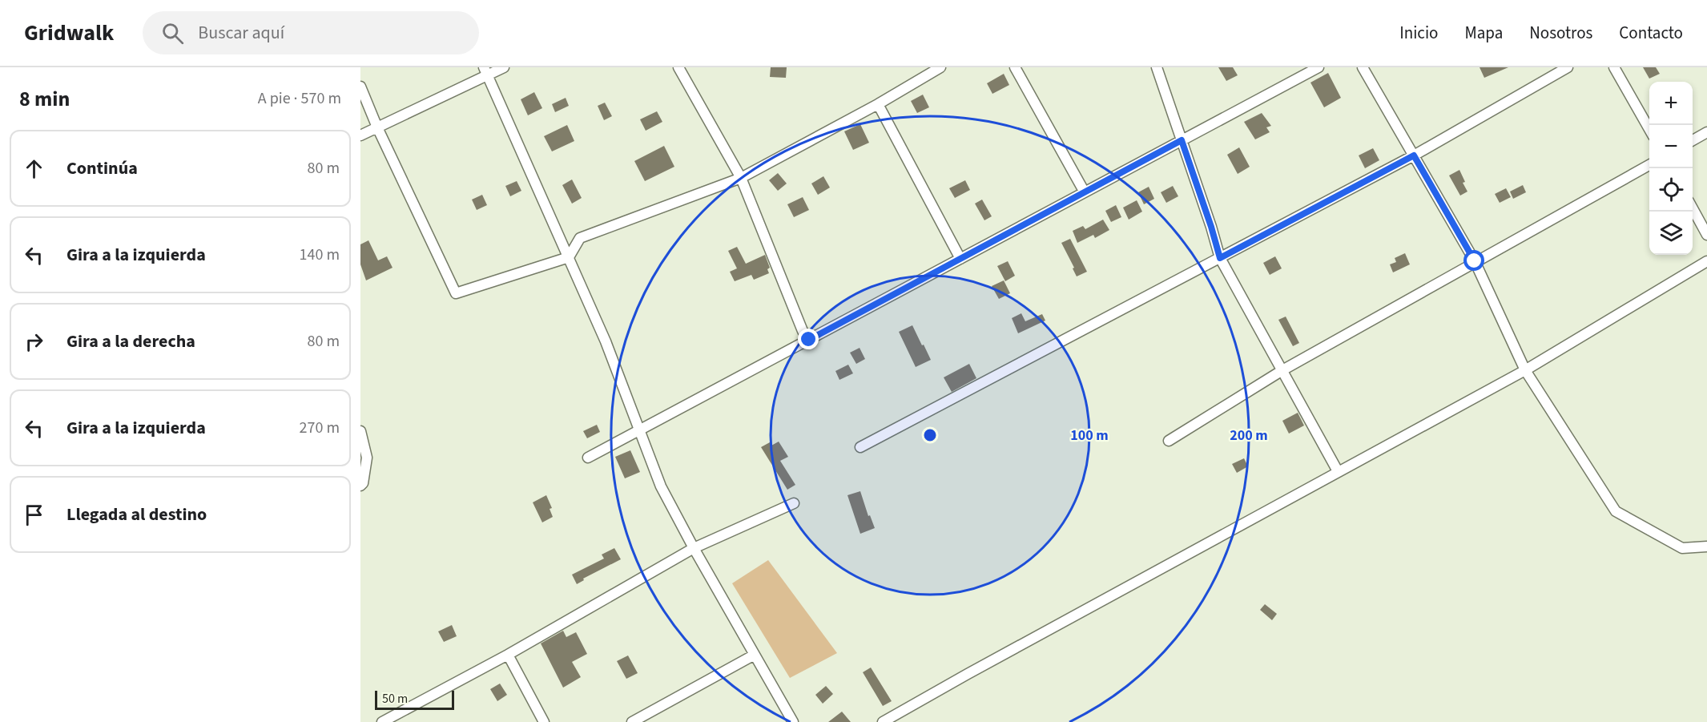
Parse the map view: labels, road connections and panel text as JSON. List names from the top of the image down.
{
  "scale_bar": "50 m",
  "page": {
    "header": "Gridwalk",
    "search": "Buscar aquí",
    "nav": [
      "Inicio",
      "Mapa",
      "Nosotros",
      "Contacto"
    ],
    "heading": ["8 min", "A pie · 570 m"],
    "map_buttons": ["+", "−"],
    "list": [
      ["Continúa", "80 m"],
      ["Gira a la izquierda", "140 m"],
      ["Gira a la derecha", "80 m"],
      ["Gira a la izquierda", "270 m"],
      "Llegada al destino"
    ],
    "scale": "50 m"
  },
  "rings": ["100 m", "200 m"]
}
